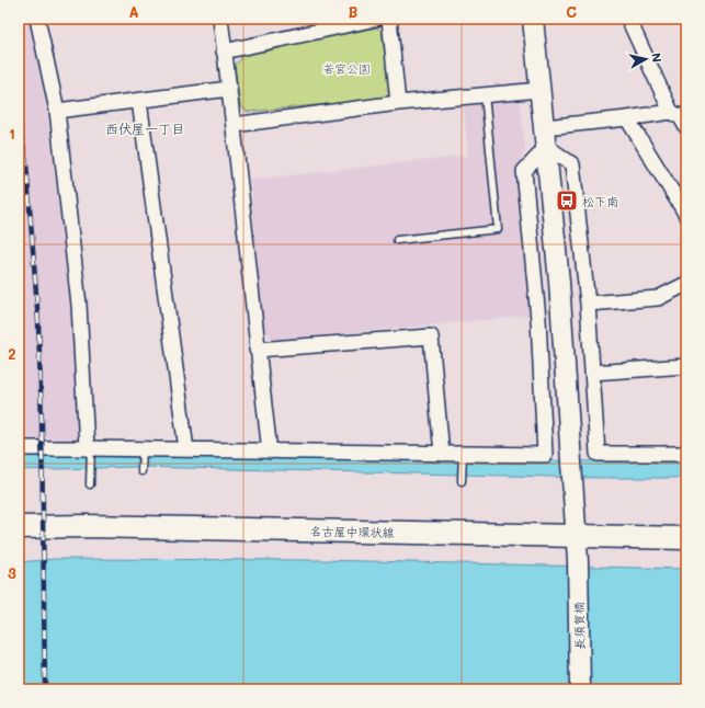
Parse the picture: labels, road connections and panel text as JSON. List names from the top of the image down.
{
  "streets": {
    "main road": ["名古屋中環状線"],
    "street": ["長須賀橋"]
  },
  "crossings": [
    ["名古屋中環状線", "長須賀橋"]
  ],
  "districts": ["西伏屋一丁目"],
  "parks": ["若宮公園"],
  "places": {
    "bus stop": ["松下南"]
  },
  "north": "right",
  "grid": {
    "columns": ["A", "B", "C"],
    "rows": ["1", "2", "3"]
  }
}
